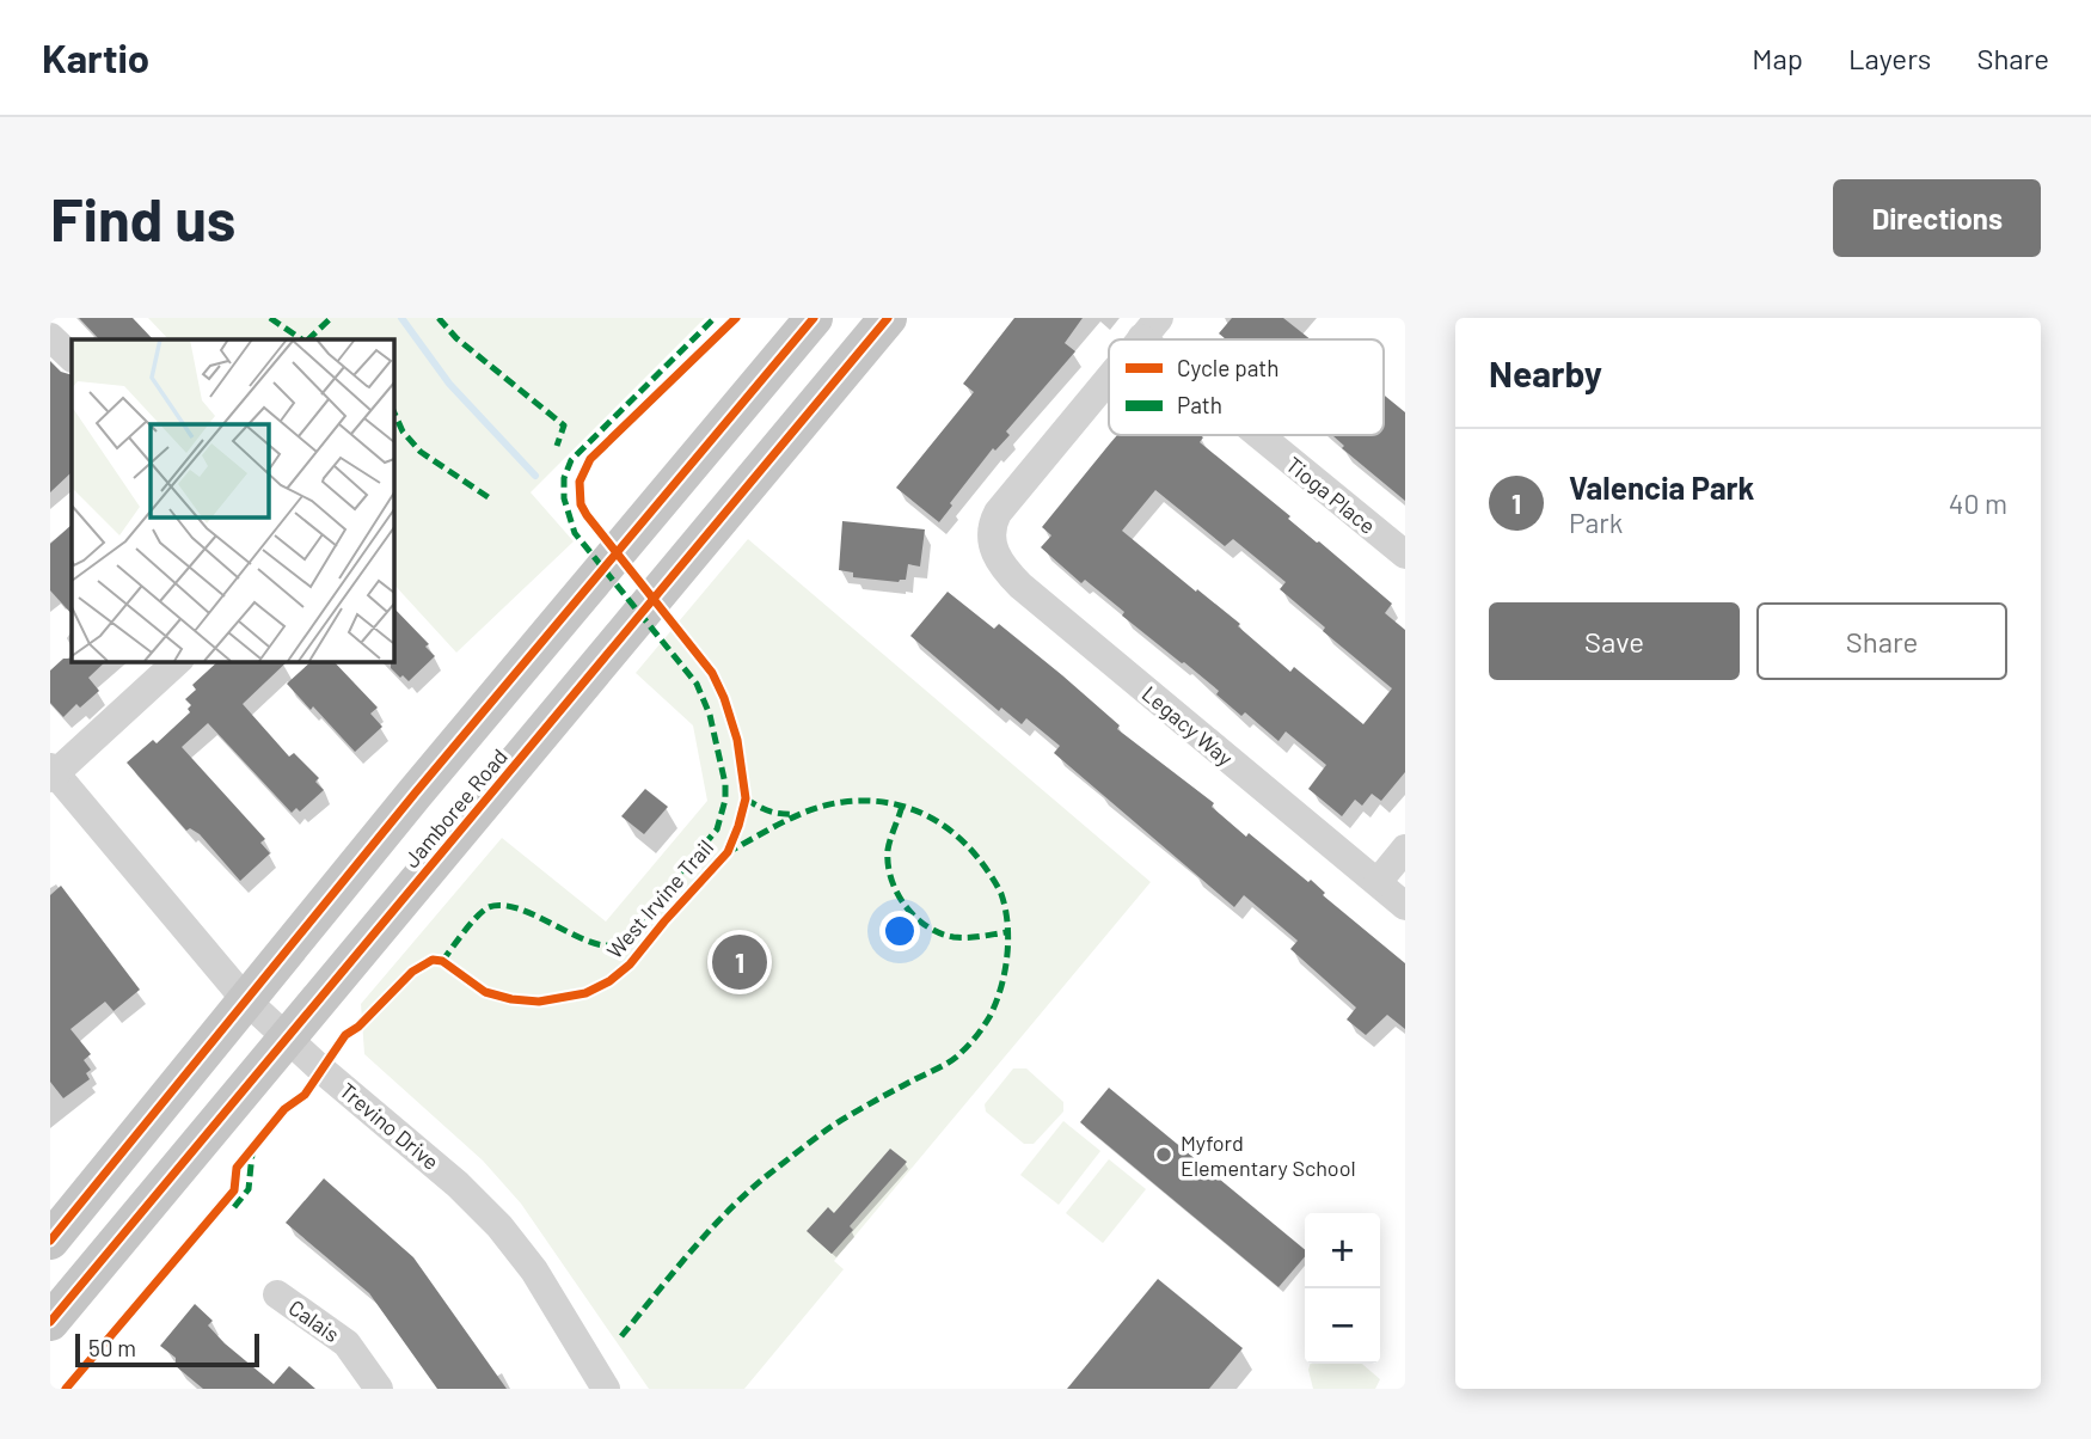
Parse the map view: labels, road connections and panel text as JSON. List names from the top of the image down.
{
  "streets": {
    "main road": ["Jamboree Road"],
    "street": [
      "Tioga Place",
      "Legacy Way",
      "Trevino Drive",
      "Calais"
    ],
    "cycle path": ["West Irvine Trail"]
  },
  "crossings": [
    ["Jamboree Road", "Trevino Drive"]
  ],
  "places": ["Myford Elementary School"],
  "legend": ["Cycle path", "Path"],
  "scale_bar": "50 m",
  "page": {
    "header": "Kartio",
    "nav": ["Map", "Layers", "Share"],
    "buttons": [
      "Directions",
      ["Save", "Share"]
    ],
    "title": "Find us",
    "heading": "Nearby",
    "list": [
      {
        "mark": "1",
        "name": "Valencia Park",
        "note": "Park",
        "value": "40 m"
      }
    ],
    "pins": "1",
    "map_buttons": ["+", "−"],
    "scale": "50 m"
  }
}
